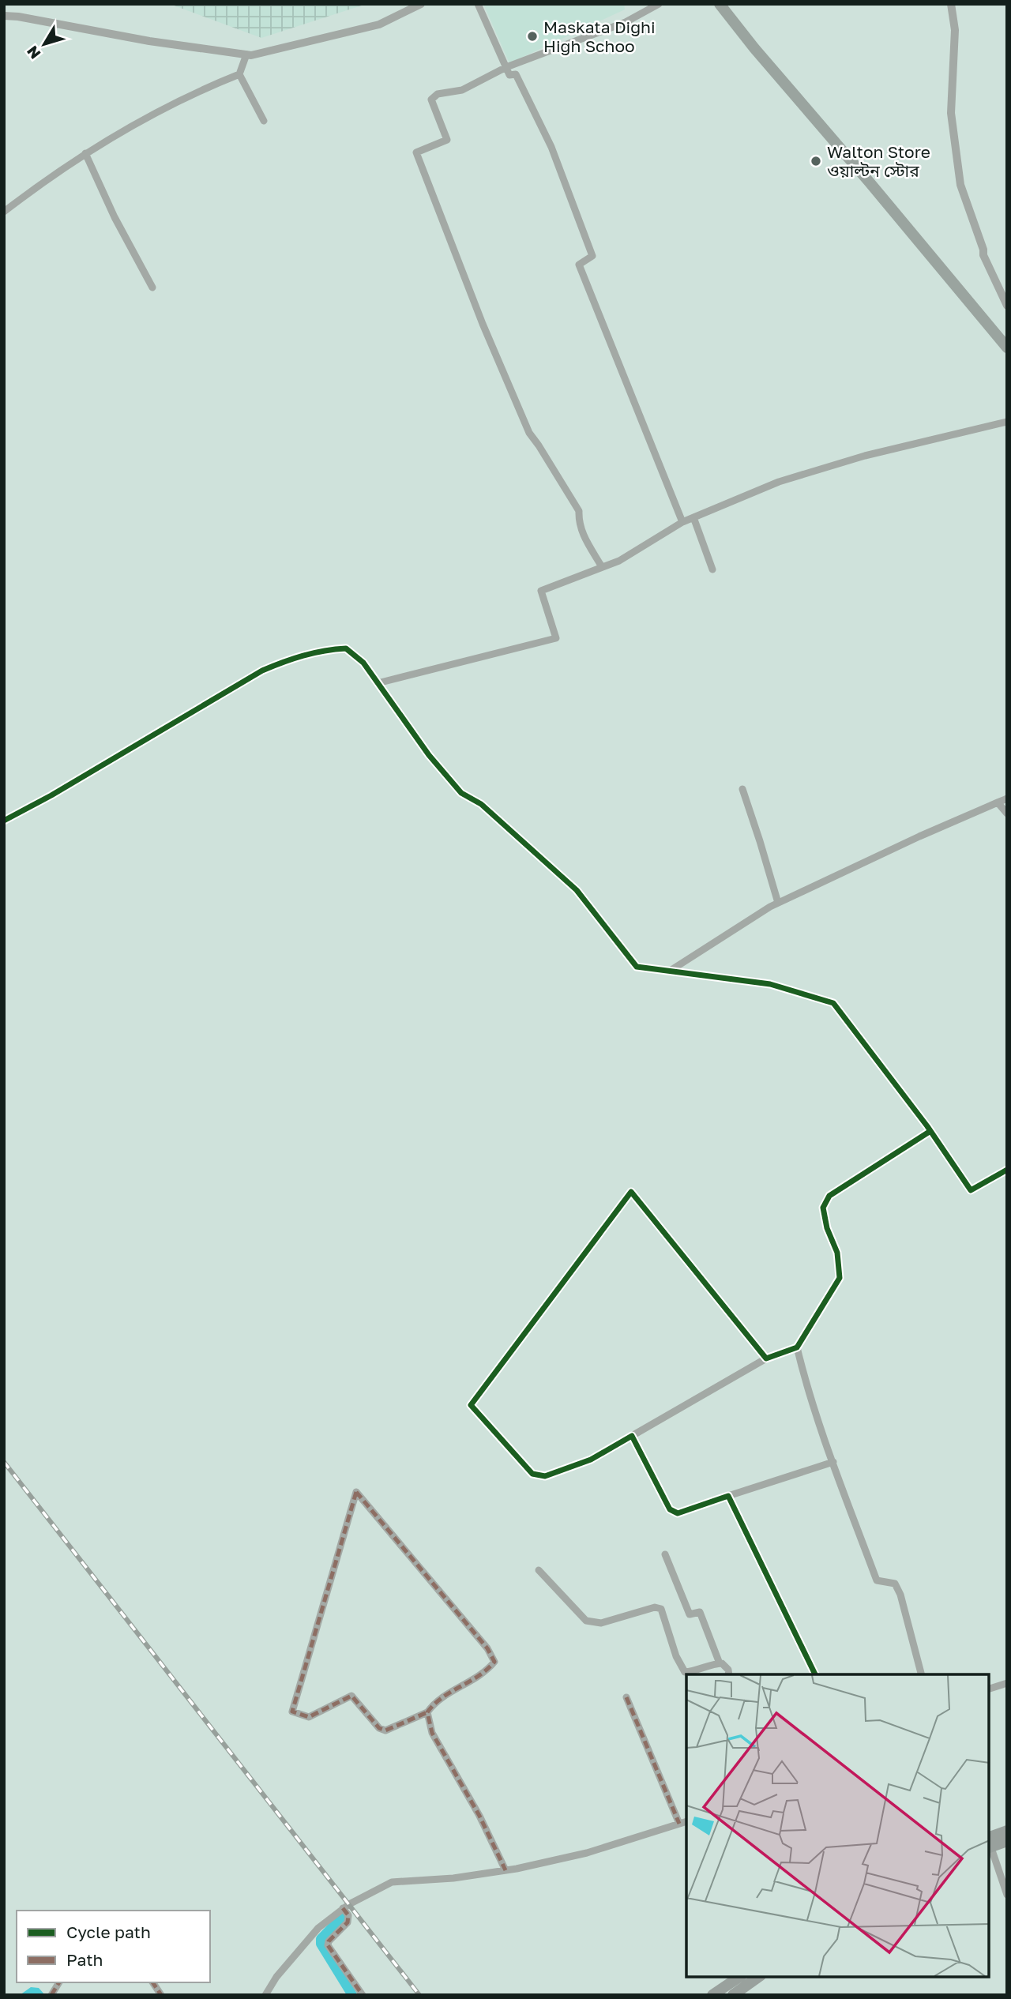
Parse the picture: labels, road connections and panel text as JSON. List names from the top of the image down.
{
  "places": ["Maskata Dighi High Schoo", "Walton Store ওয়াল্টন স্টোর"],
  "legend": ["Cycle path", "Path"],
  "north": "bottom left"
}
